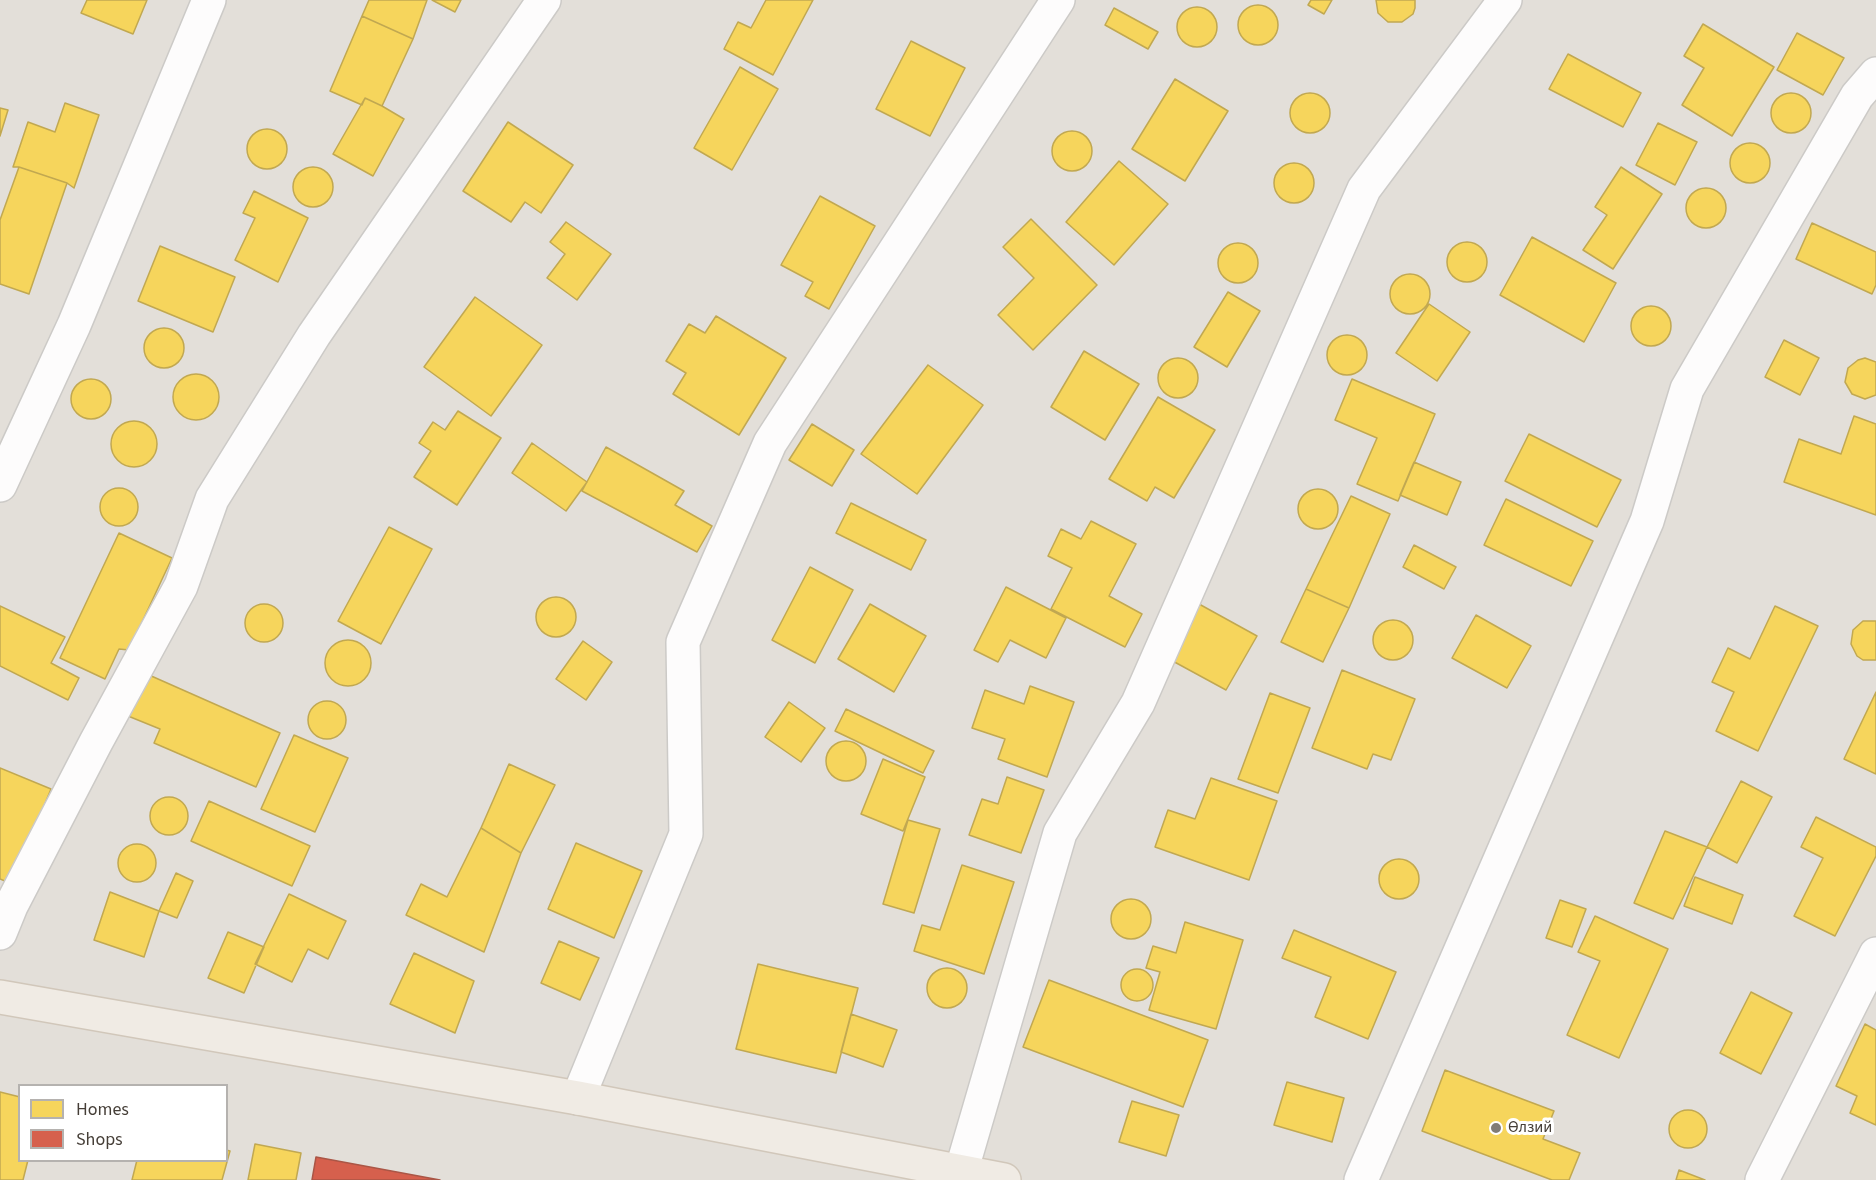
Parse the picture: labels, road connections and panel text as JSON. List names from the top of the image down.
{
  "places": ["Өлзий"],
  "legend": ["Homes", "Shops"]
}
